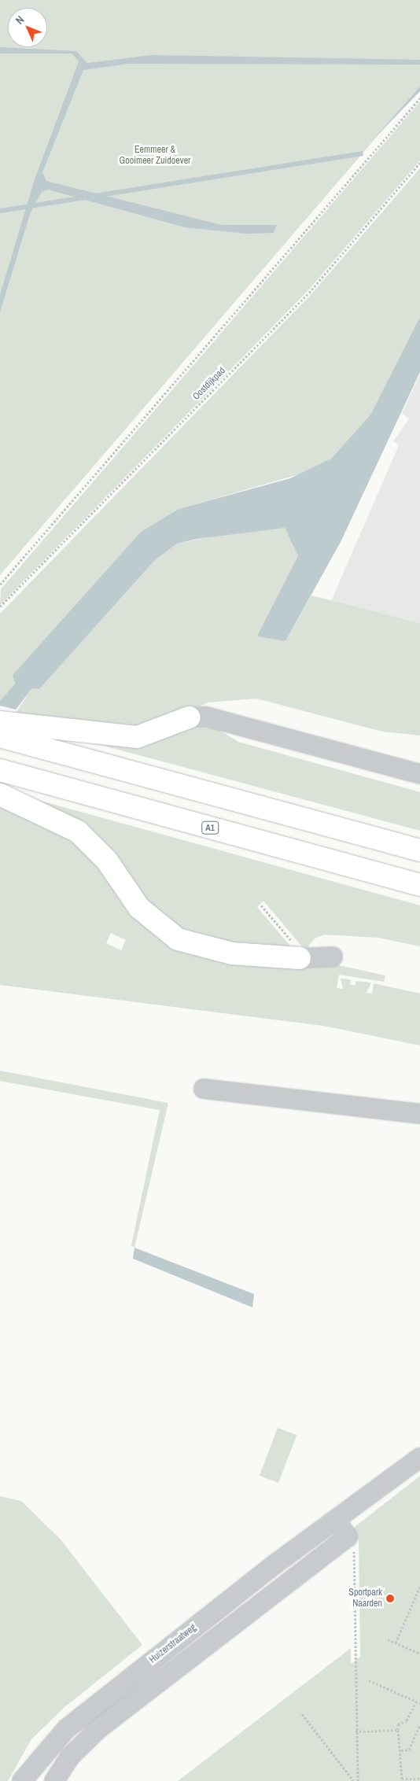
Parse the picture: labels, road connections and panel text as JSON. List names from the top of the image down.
{
  "streets": {
    "highway": ["A1"],
    "street": ["Huizerstraatweg"],
    "path": ["Oostdijkpad"]
  },
  "parks": ["Eemmeer & Gooimeer Zuidoever"],
  "places": ["Sportpark Naarden"],
  "north": "top left"
}
